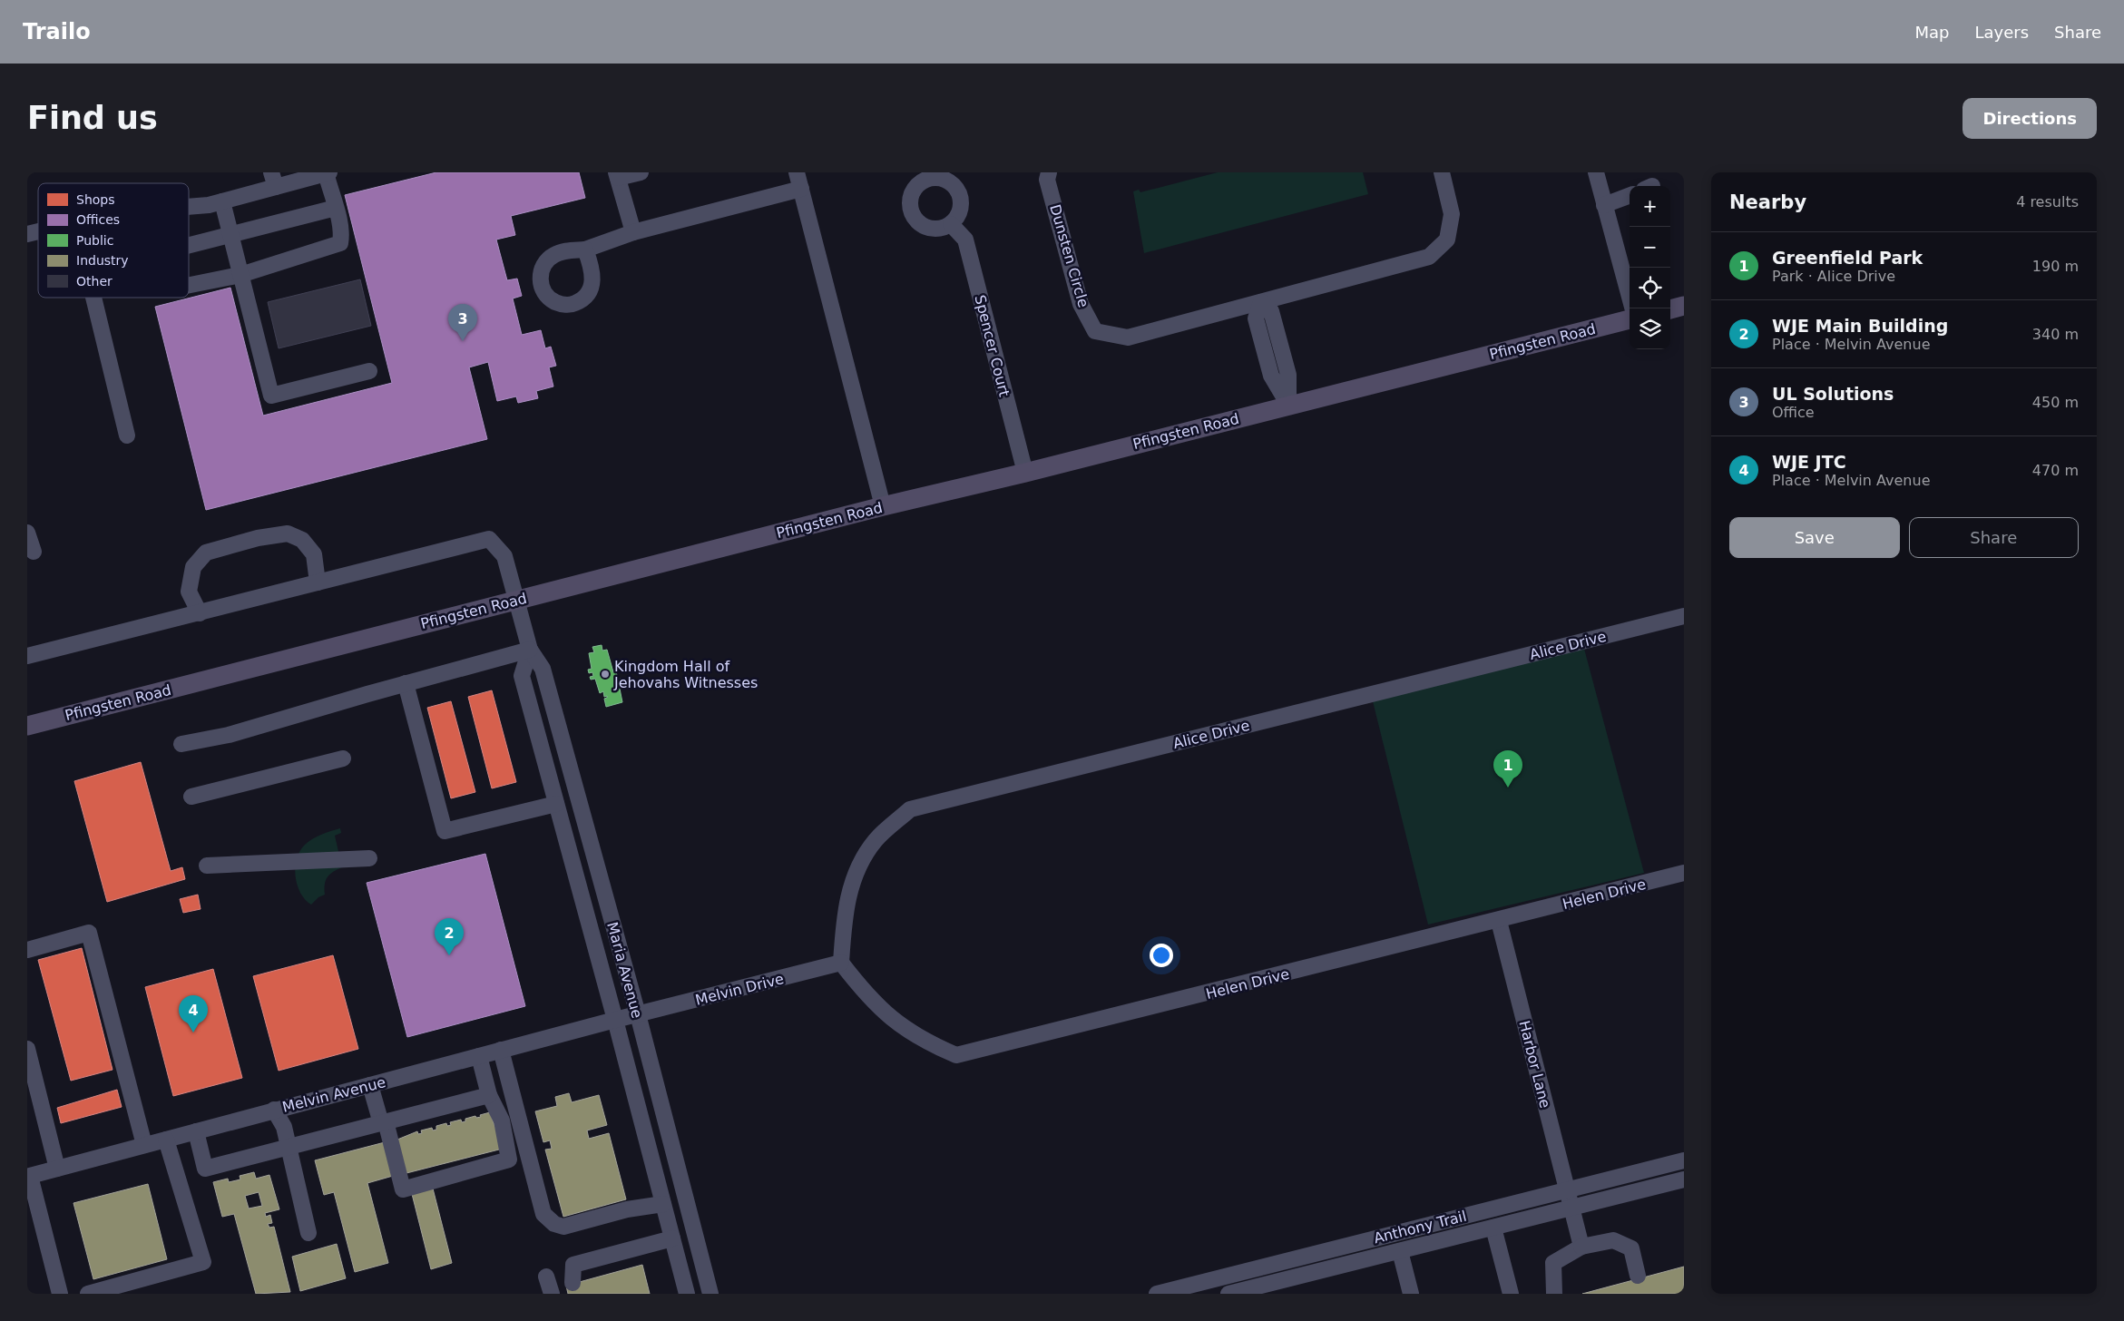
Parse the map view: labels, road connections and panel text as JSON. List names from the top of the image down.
{
  "streets": {
    "main road": ["Pfingsten Road"],
    "street": [
      "Dunsten Circle",
      "Spencer Court",
      "Alice Drive",
      "Helen Drive",
      "Maria Avenue",
      "Melvin Drive",
      "Harbor Lane",
      "Melvin Avenue",
      "Anthony Trail"
    ]
  },
  "crossings": [
    ["Pfingsten Road", "Spencer Court"],
    ["Pfingsten Road", "Maria Avenue"],
    ["Alice Drive", "Helen Drive"],
    ["Alice Drive", "Melvin Drive"],
    ["Helen Drive", "Melvin Drive"],
    ["Helen Drive", "Harbor Lane"],
    ["Maria Avenue", "Melvin Drive"],
    ["Maria Avenue", "Melvin Avenue"],
    ["Melvin Drive", "Melvin Avenue"],
    ["Harbor Lane", "Anthony Trail"]
  ],
  "places": ["Kingdom Hall of Jehovahs Witnesses"],
  "legend": [
    "Shops",
    "Offices",
    "Public",
    "Industry",
    "Other"
  ],
  "page": {
    "header": "Trailo",
    "nav": ["Map", "Layers", "Share"],
    "buttons": [
      "Directions",
      ["Save", "Share"]
    ],
    "title": "Find us",
    "heading": ["Nearby", "4 results"],
    "map_buttons": ["+", "−"],
    "list": [
      {
        "mark": "1",
        "name": "Greenfield Park",
        "note": "Park · Alice Drive",
        "value": "190 m"
      },
      {
        "mark": "2",
        "name": "WJE Main Building",
        "note": "Place · Melvin Avenue",
        "value": "340 m"
      },
      {
        "mark": "3",
        "name": "UL Solutions",
        "note": "Office",
        "value": "450 m"
      },
      {
        "mark": "4",
        "name": "WJE JTC",
        "note": "Place · Melvin Avenue",
        "value": "470 m"
      }
    ],
    "pins": [
      "3",
      "1",
      "2",
      "4"
    ]
  }
}
